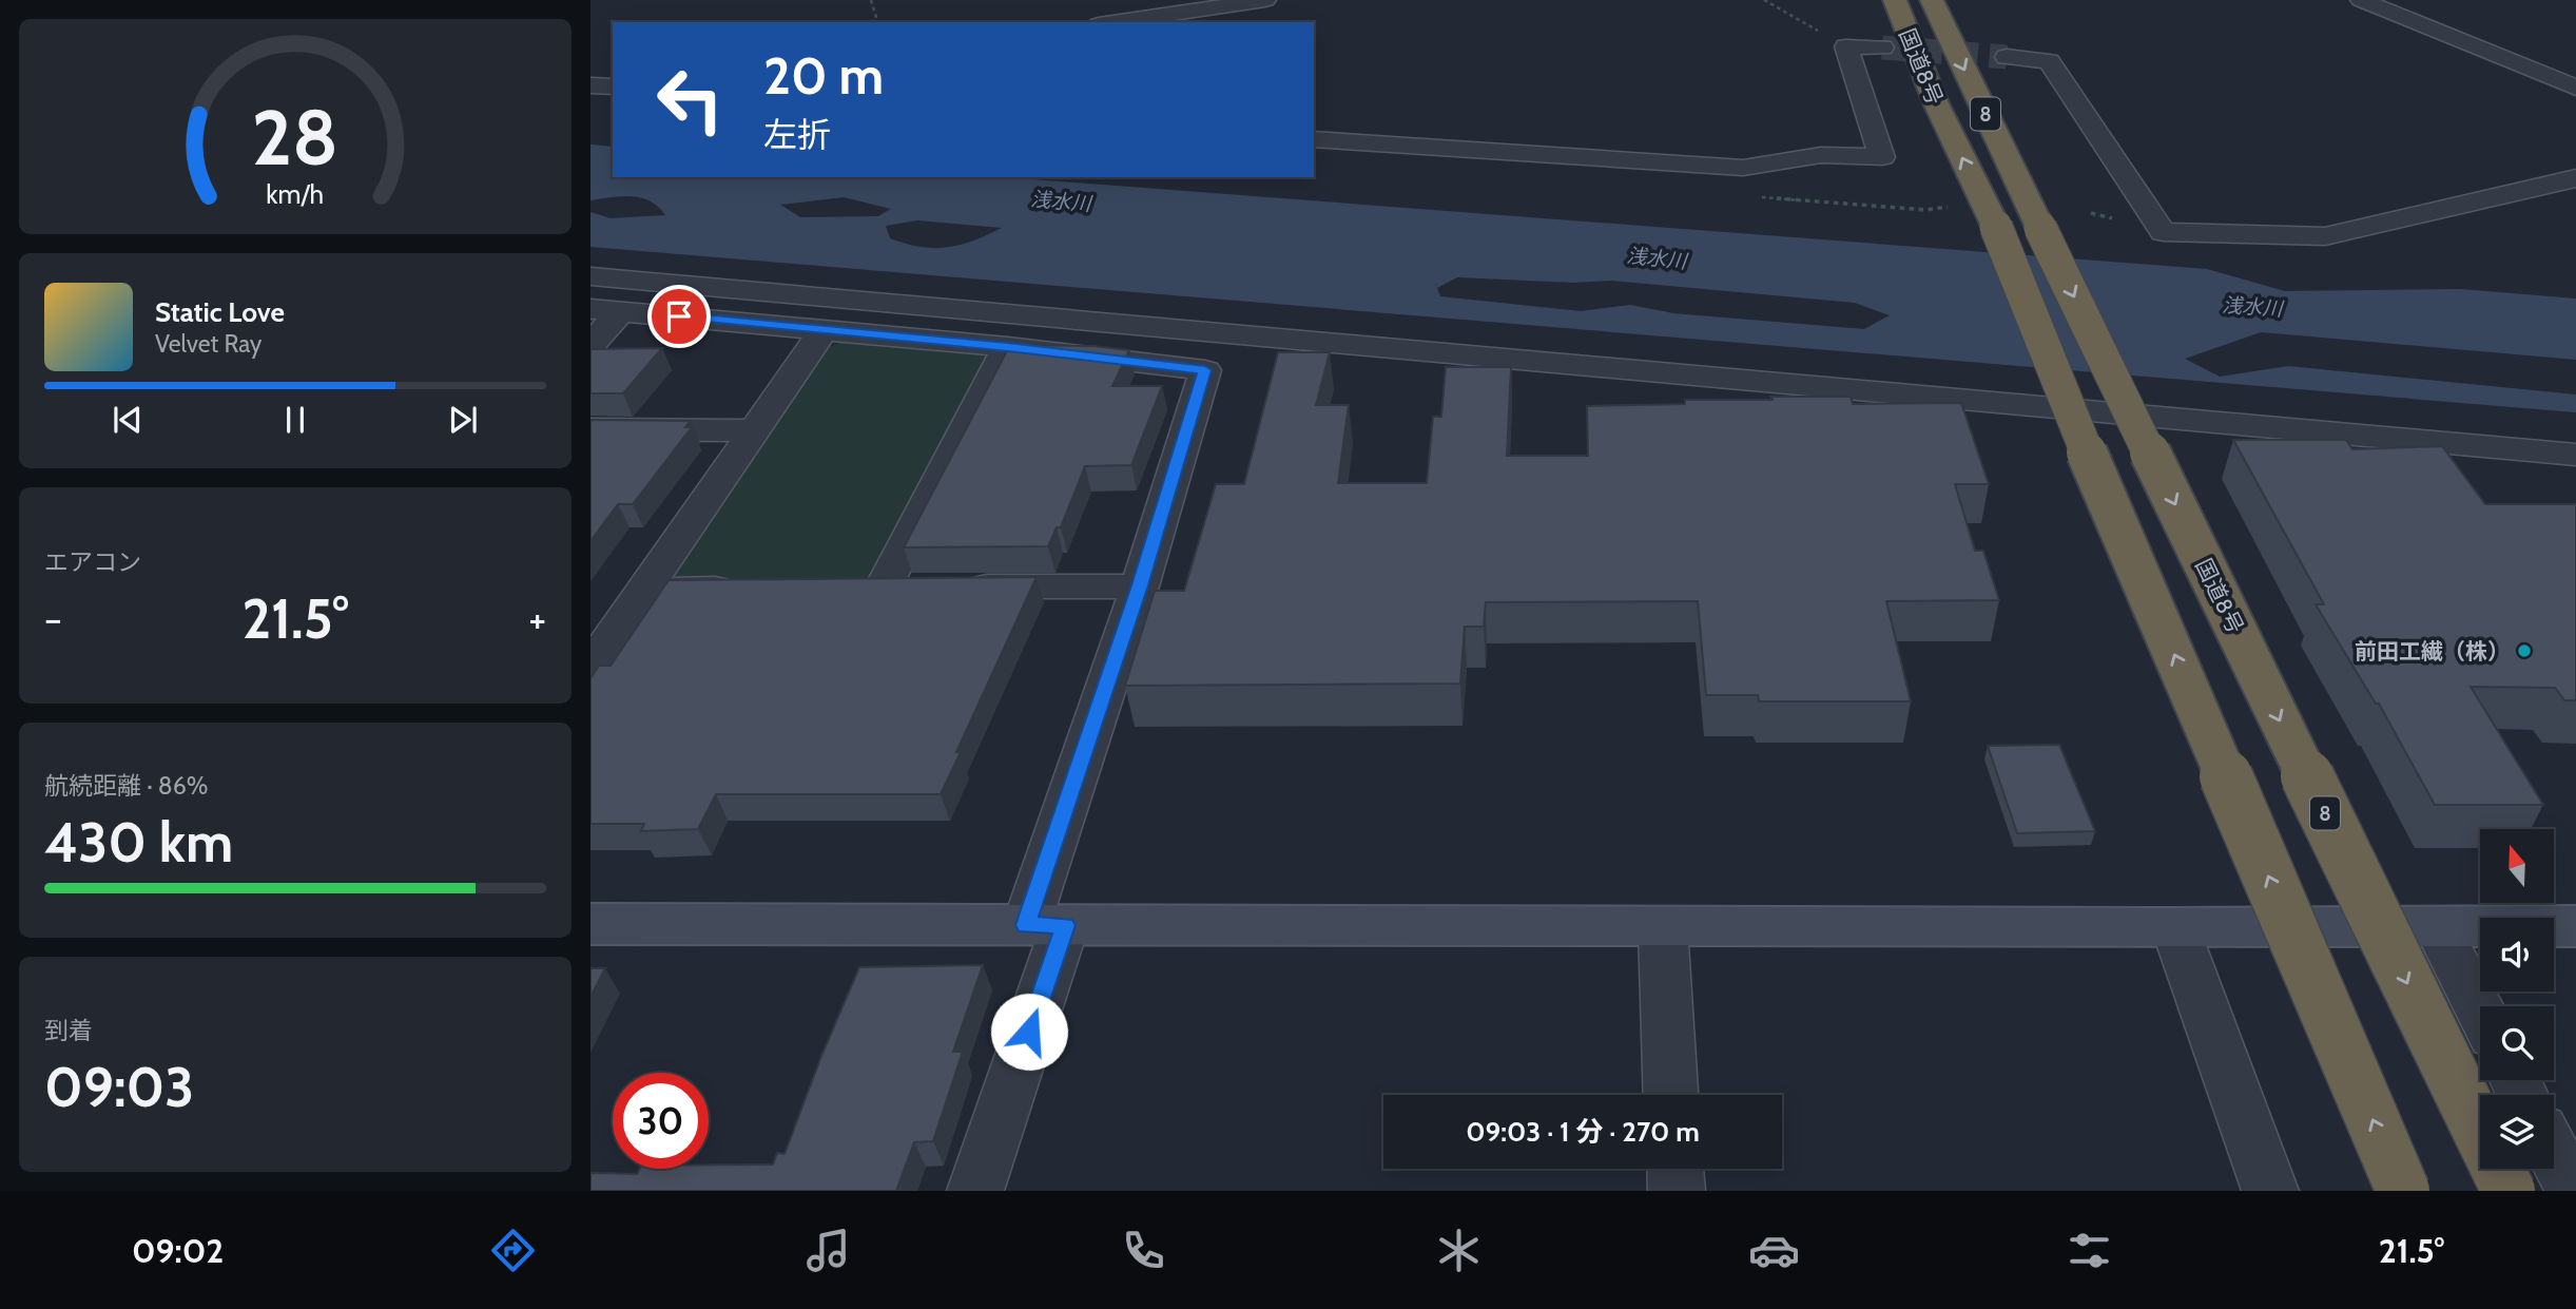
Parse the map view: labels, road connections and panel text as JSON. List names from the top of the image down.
{
  "streets": {
    "highway": ["国道8号", "8"]
  },
  "water": ["浅水川"],
  "places": ["前田工繊（株）"],
  "north": "top",
  "page": {
    "turn": ["20 m", "左折"],
    "song": ["Static Love", "Velvet Ray"],
    "tile": [
      "エアコン",
      ["航続距離 · 86%", "430 km"],
      ["到着", "09:03"]
    ],
    "heat": ["−", "21.5°", "+"],
    "limit": "30",
    "trip": "09:03 · 1 分 · 270 m",
    "tabs": ["09:02", "21.5°"],
    "gauge": ["28", "km/h"]
  }
}
